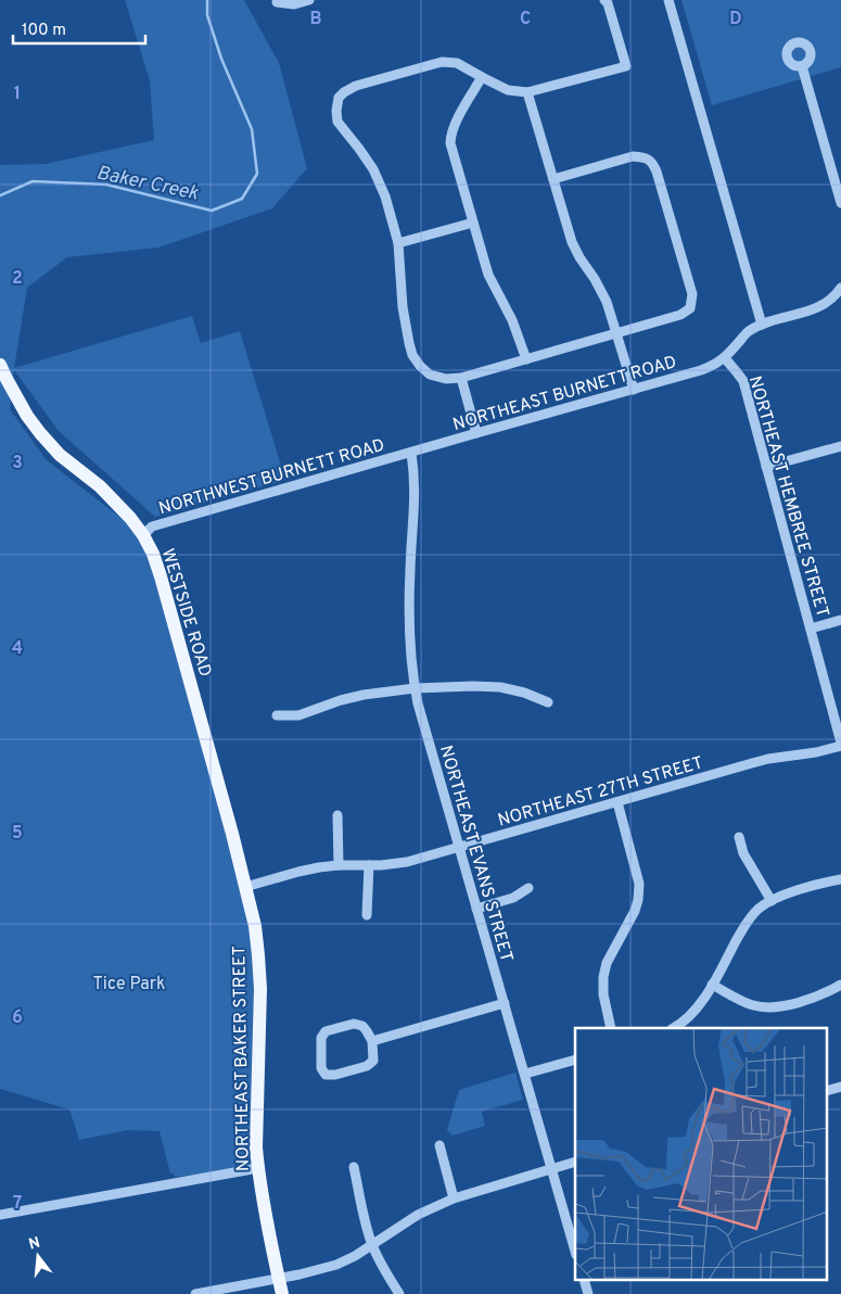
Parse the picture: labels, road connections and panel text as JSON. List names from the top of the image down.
{
  "streets": {
    "main road": ["WESTSIDE ROAD", "NORTHEAST BAKER STREET"],
    "street": [
      "NORTHEAST BURNETT ROAD",
      "NORTHWEST BURNETT ROAD",
      "NORTHEAST HEMBREE STREET",
      "NORTHEAST 27TH STREET",
      "NORTHEAST EVANS STREET"
    ]
  },
  "crossings": [
    ["NORTHEAST BURNETT ROAD", "NORTHWEST BURNETT ROAD"],
    ["NORTHEAST BURNETT ROAD", "NORTHEAST HEMBREE STREET"],
    ["NORTHEAST BURNETT ROAD", "NORTHEAST EVANS STREET"],
    ["NORTHWEST BURNETT ROAD", "WESTSIDE ROAD"],
    ["NORTHWEST BURNETT ROAD", "NORTHEAST EVANS STREET"],
    ["NORTHEAST HEMBREE STREET", "NORTHEAST 27TH STREET"],
    ["WESTSIDE ROAD", "NORTHEAST 27TH STREET"],
    ["WESTSIDE ROAD", "NORTHEAST BAKER STREET"],
    ["NORTHEAST 27TH STREET", "NORTHEAST EVANS STREET"],
    ["NORTHEAST 27TH STREET", "NORTHEAST BAKER STREET"]
  ],
  "water": ["Baker Creek"],
  "parks": ["Tice Park"],
  "scale_bar": "100 m",
  "north": "top",
  "grid": {
    "columns": ["B", "C", "D"],
    "rows": [
      "1",
      "2",
      "3",
      "4",
      "5",
      "6",
      "7"
    ]
  }
}
